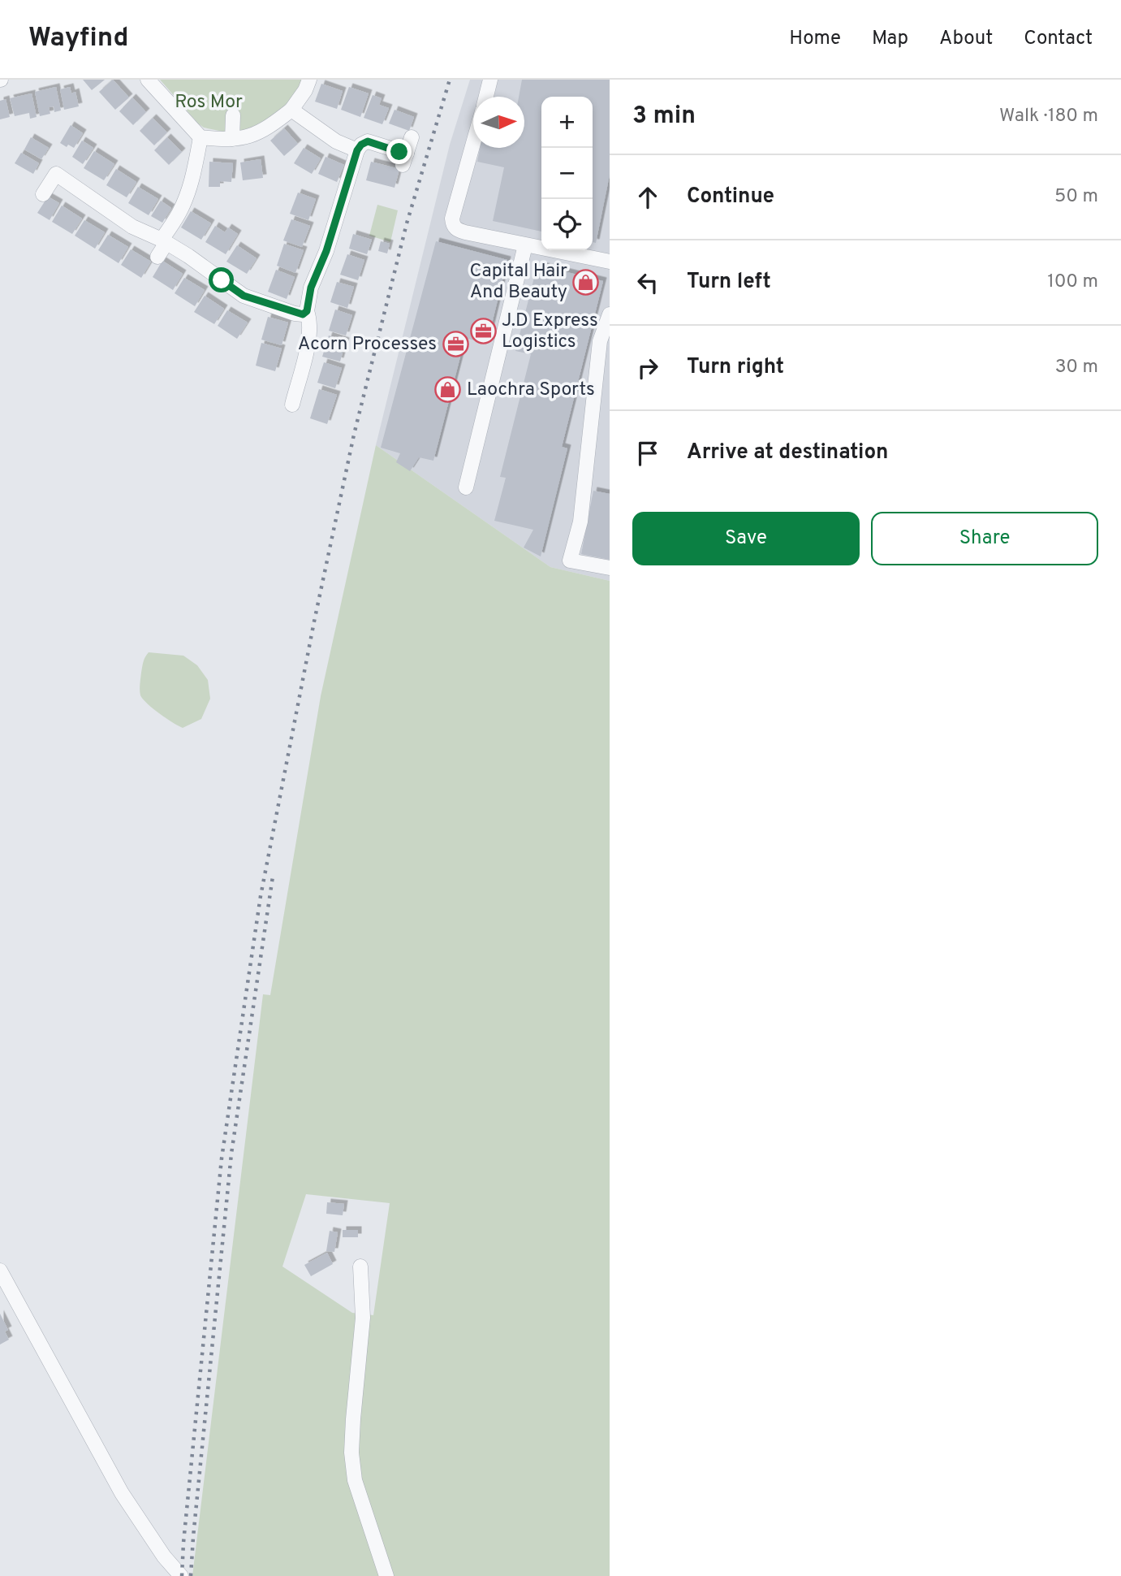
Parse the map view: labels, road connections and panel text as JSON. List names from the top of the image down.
{
  "parks": ["Ros Mor"],
  "places": {
    "shop": ["Capital Hair And Beauty", "Laochra Sports"],
    "office": ["J.D Express Logistics", "Acorn Processes"]
  },
  "north": "right",
  "page": {
    "header": "Wayfind",
    "nav": [
      "Home",
      "Map",
      "About",
      "Contact"
    ],
    "heading": ["3 min", "Walk · 180 m"],
    "map_buttons": ["+", "−"],
    "list": [
      ["Continue", "50 m"],
      ["Turn left", "100 m"],
      ["Turn right", "30 m"],
      "Arrive at destination"
    ],
    "buttons": ["Save", "Share"]
  }
}
